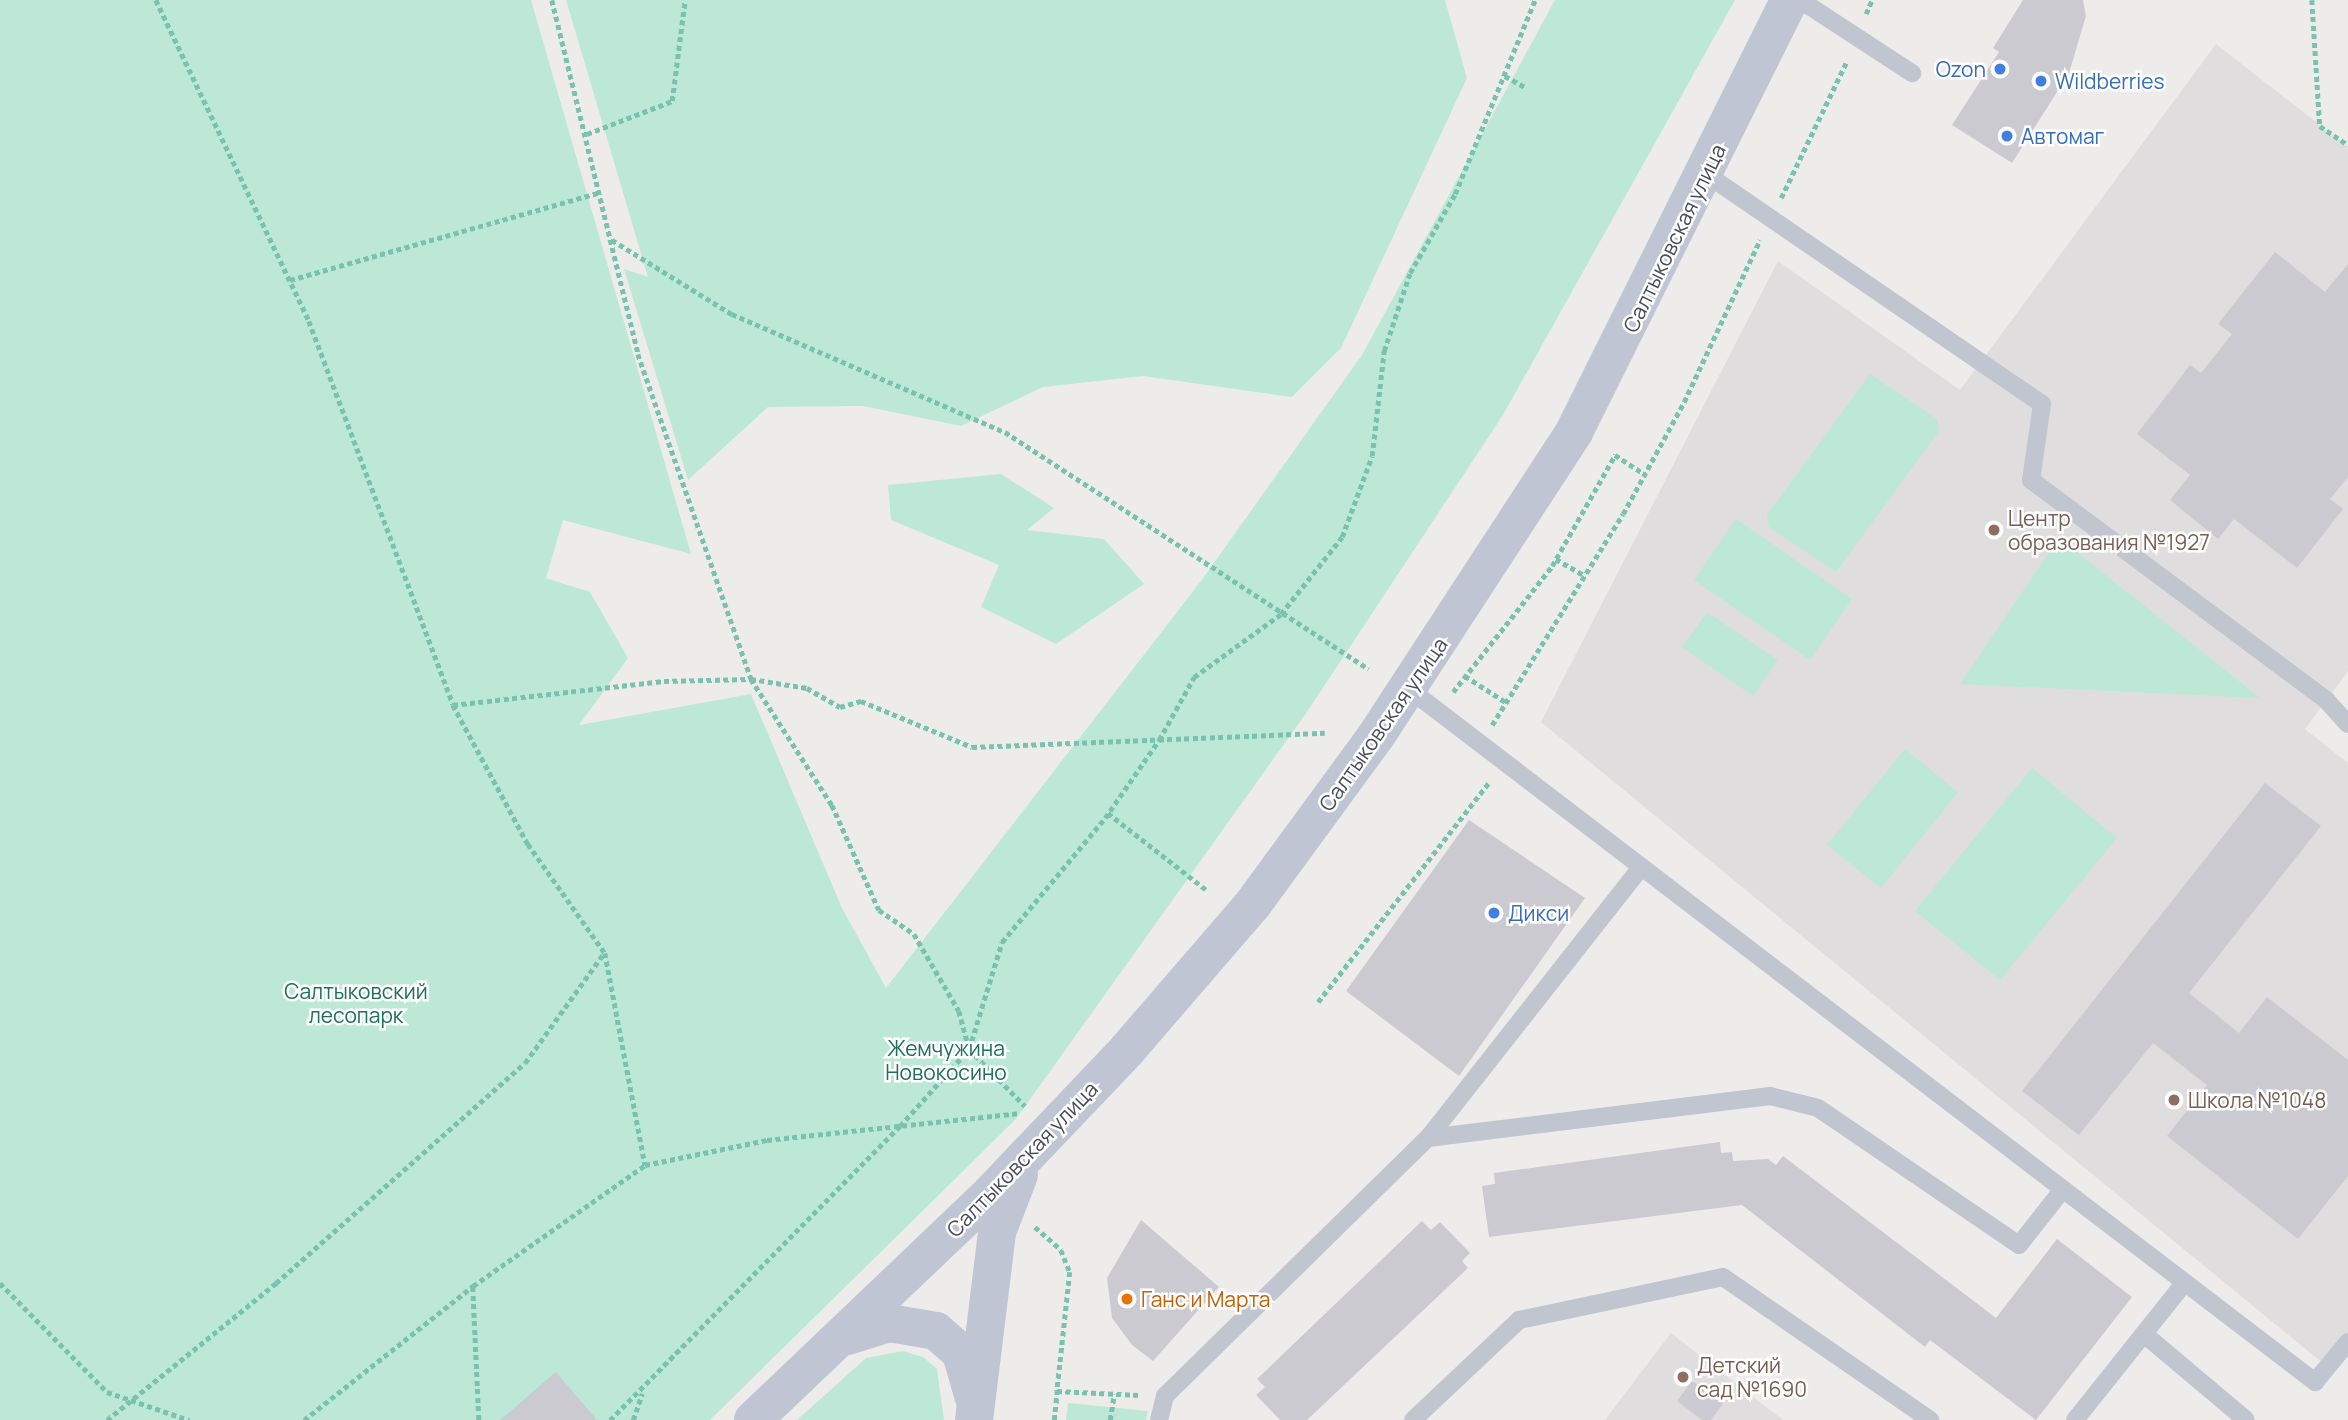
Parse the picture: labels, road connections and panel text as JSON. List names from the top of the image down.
{
  "streets": {
    "street": ["Салтыковская улица"]
  },
  "parks": ["Салтыковский лесопарк", "Жемчужина Новокосино"],
  "places": [
    "Ozon",
    "Wildberries",
    "Автомаг",
    "Центр образования №1927",
    "Дикси",
    "Школа №1048",
    "Ганс и Марта",
    "Детский сад №1690"
  ]
}
